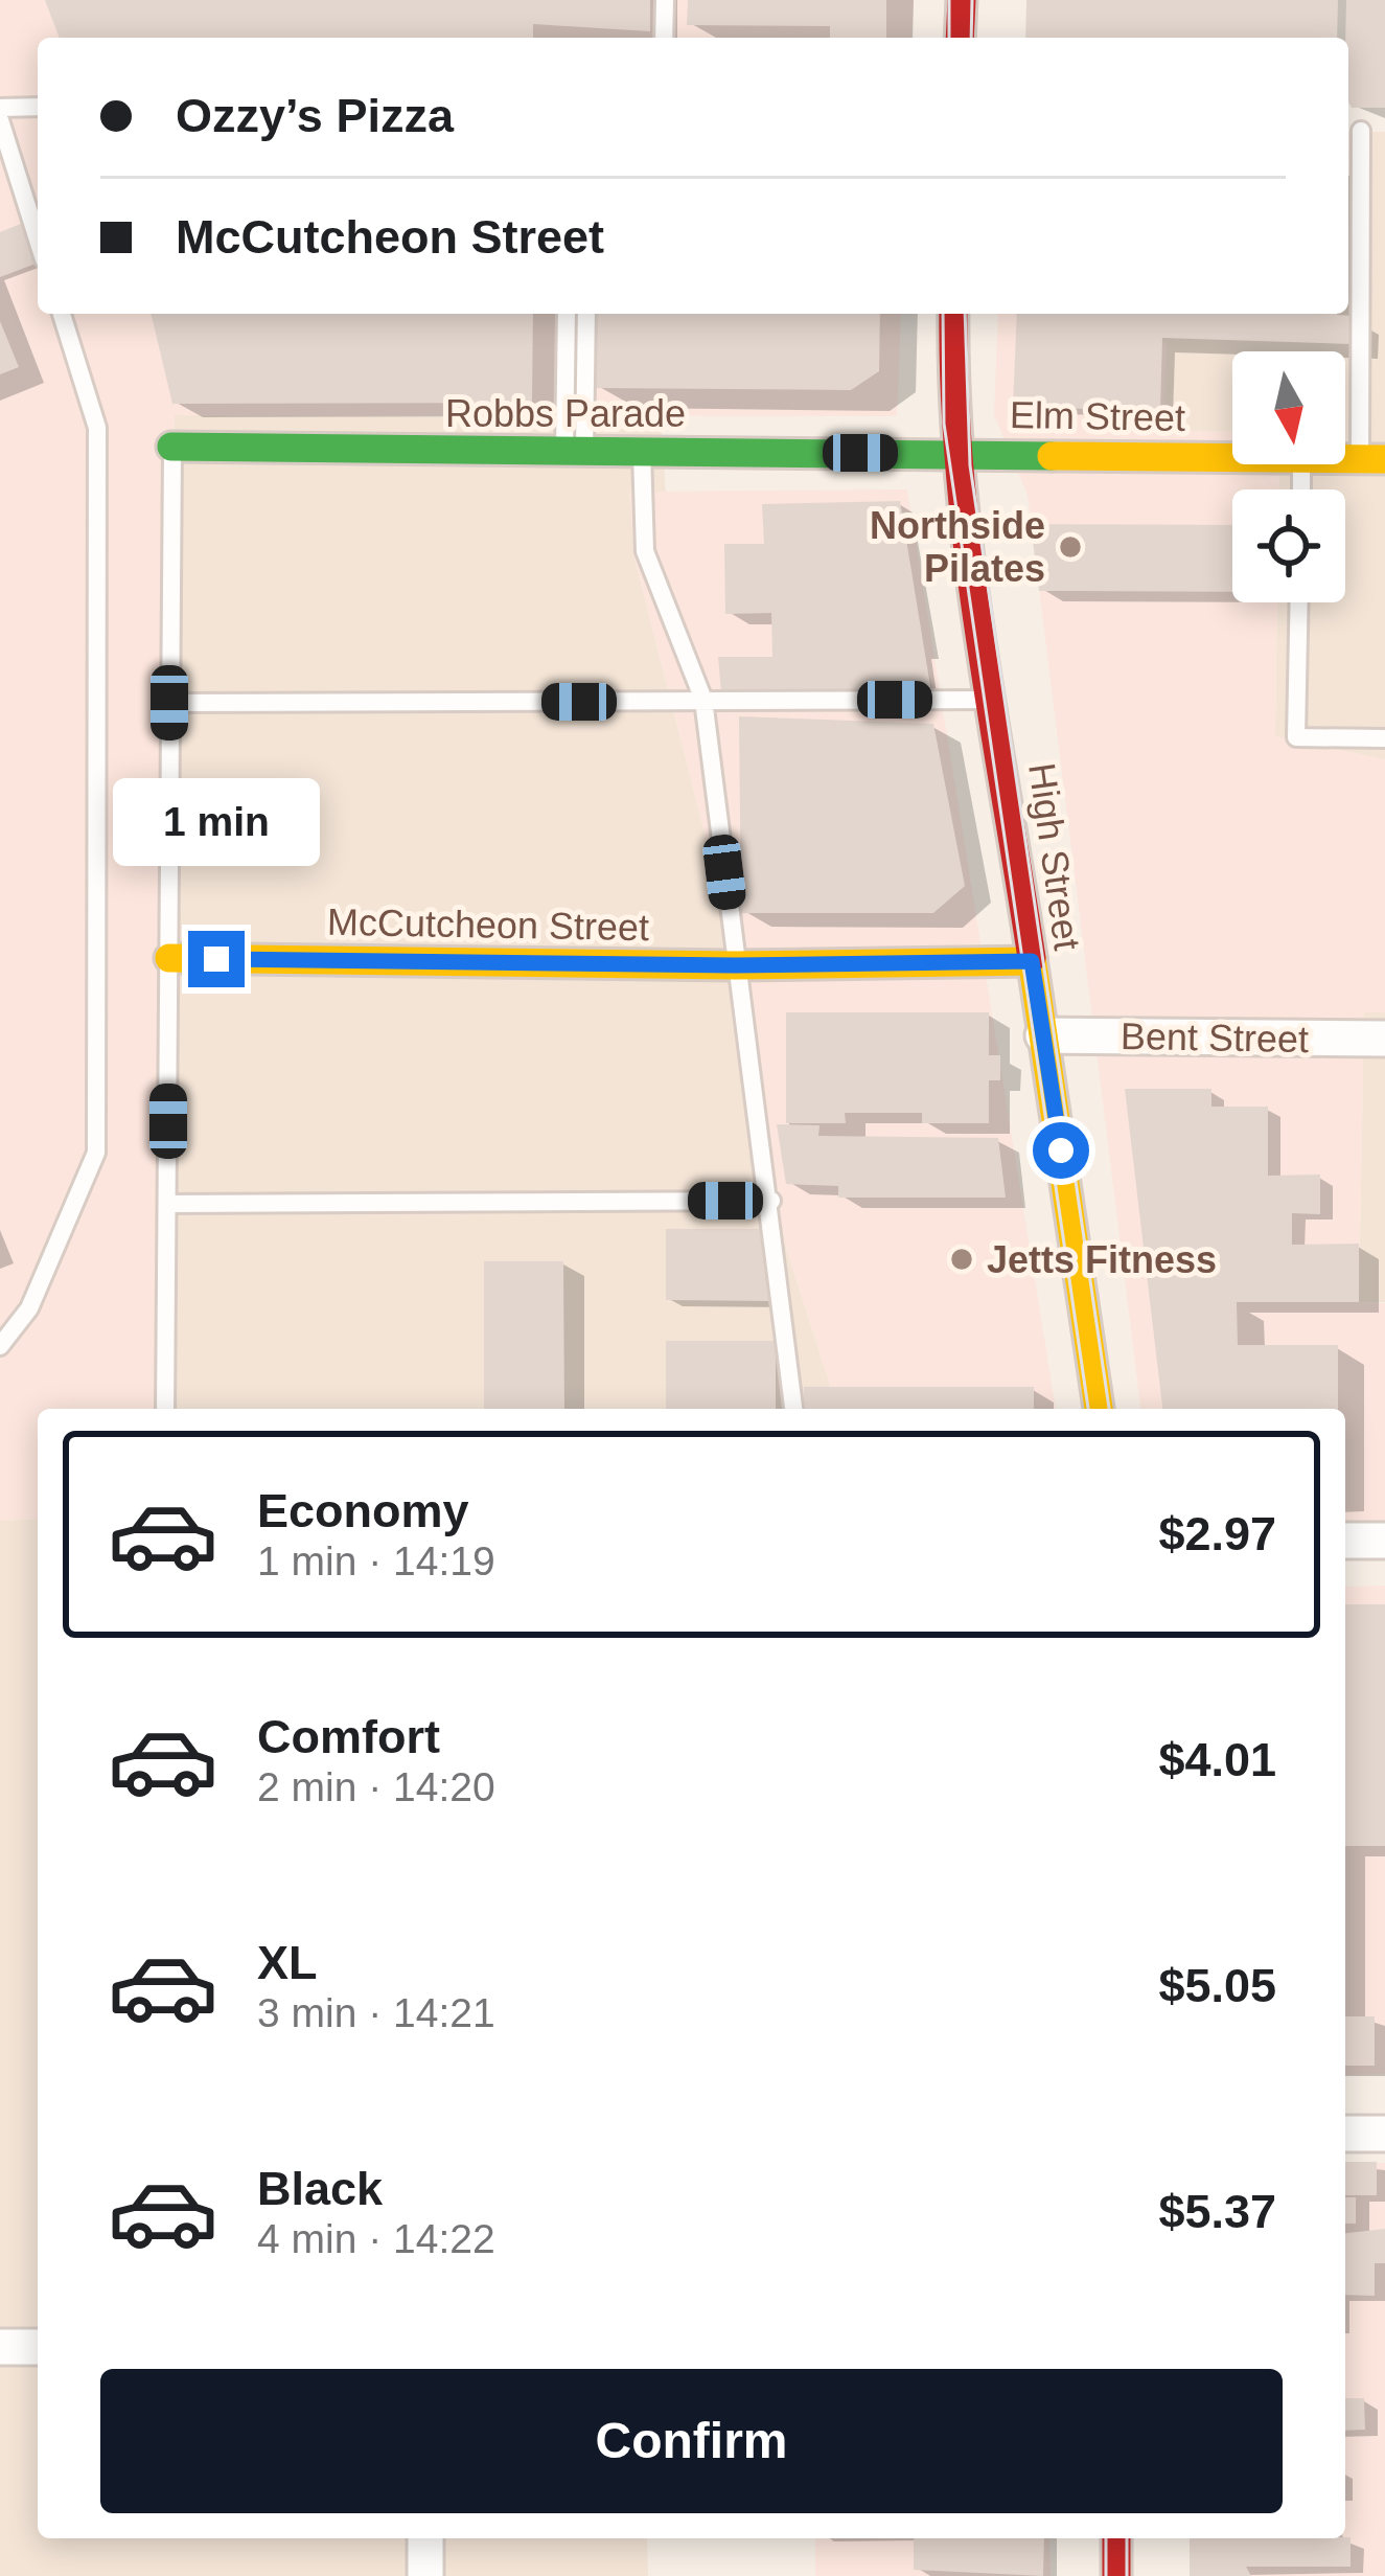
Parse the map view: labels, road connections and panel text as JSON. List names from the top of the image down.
{
  "streets": {
    "street": [
      "Robbs Parade",
      "Elm Street",
      "High Street",
      "McCutcheon Street",
      "Bent Street"
    ]
  },
  "crossings": [
    ["Robbs Parade", "Elm Street"],
    ["Robbs Parade", "High Street"],
    ["Elm Street", "High Street"],
    ["High Street", "McCutcheon Street"],
    ["High Street", "Bent Street"]
  ],
  "places": ["Northside Pilates", "Jetts Fitness"],
  "north": "bottom",
  "page": {
    "banner": ["Ozzy’s Pizza", "McCutcheon Street"],
    "bubble": "1 min",
    "list": [
      {
        "name": "Economy",
        "note": "1 min · 14:19",
        "value": "$2.97"
      },
      {
        "name": "Comfort",
        "note": "2 min · 14:20",
        "value": "$4.01"
      },
      {
        "name": "XL",
        "note": "3 min · 14:21",
        "value": "$5.05"
      },
      {
        "name": "Black",
        "note": "4 min · 14:22",
        "value": "$5.37"
      }
    ],
    "buttons": "Confirm"
  }
}
